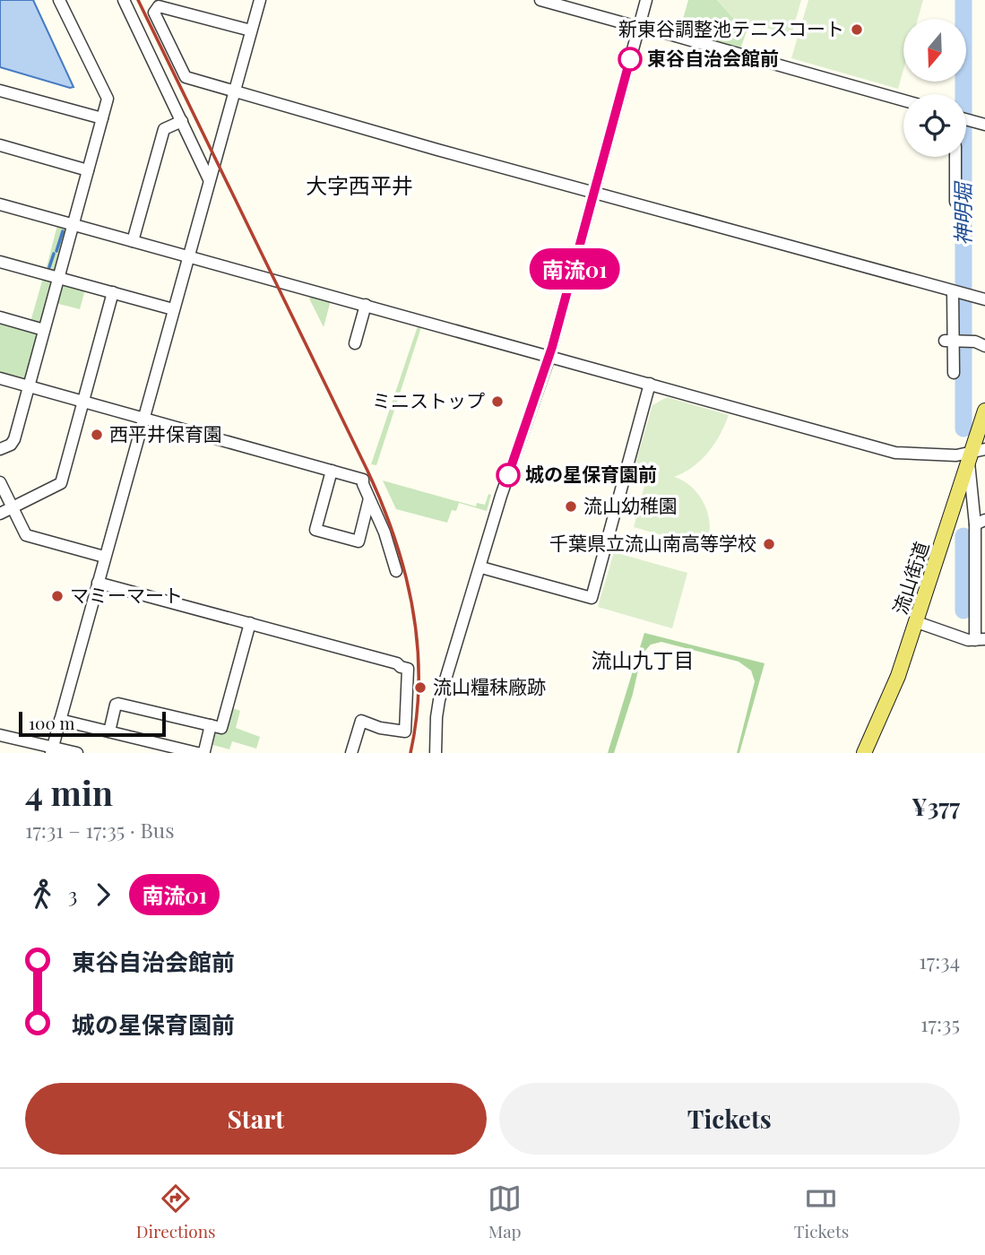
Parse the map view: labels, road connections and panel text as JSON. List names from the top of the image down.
{
  "streets": {
    "main road": ["流山街道"]
  },
  "districts": ["大字西平井", "流山九丁目"],
  "water": ["神明堀"],
  "places": [
    "新東谷調整池テニスコート",
    "東谷自治会館前",
    "ミニストップ",
    "西平井保育園",
    "城の星保育園前",
    "流山幼稚園",
    "千葉県立流山南高等学校",
    "マミーマート",
    "流山糧秣廠跡"
  ],
  "lines": ["bus line 南流01"],
  "scale_bar": "100 m",
  "north": "bottom",
  "page": {
    "on_map": "南流01",
    "scale": "100 m",
    "heading": ["4 min", "17:31 – 17:35 · Bus", "¥377"],
    "legs": ["3", "南流01"],
    "list": [
      {
        "name": "東谷自治会館前",
        "value": "17:34"
      },
      {
        "name": "城の星保育園前",
        "value": "17:35"
      }
    ],
    "buttons": ["Start", "Tickets"],
    "tabs": ["Directions", "Map", "Tickets"]
  }
}
